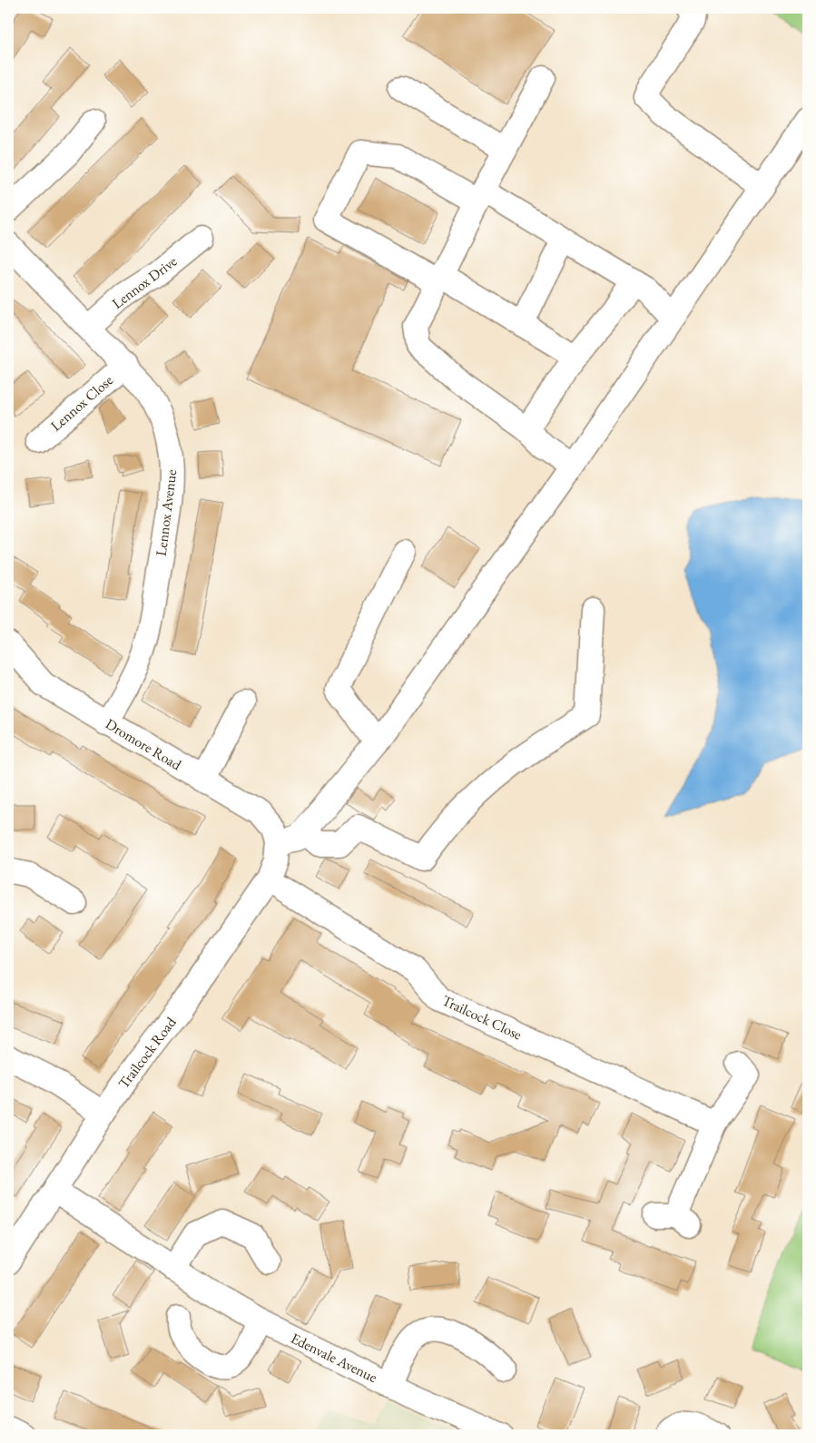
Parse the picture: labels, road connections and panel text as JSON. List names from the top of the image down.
{
  "streets": {
    "street": [
      "Lennox Drive",
      "Lennox Close",
      "Lennox Avenue",
      "Dromore Road",
      "Trailcock Close",
      "Trailcock Road",
      "Edenvale Avenue"
    ]
  },
  "crossings": [
    ["Lennox Drive", "Lennox Avenue"],
    ["Lennox Close", "Lennox Avenue"],
    ["Lennox Avenue", "Dromore Road"],
    ["Dromore Road", "Trailcock Road"],
    ["Trailcock Close", "Trailcock Road"],
    ["Trailcock Road", "Edenvale Avenue"]
  ]
}
